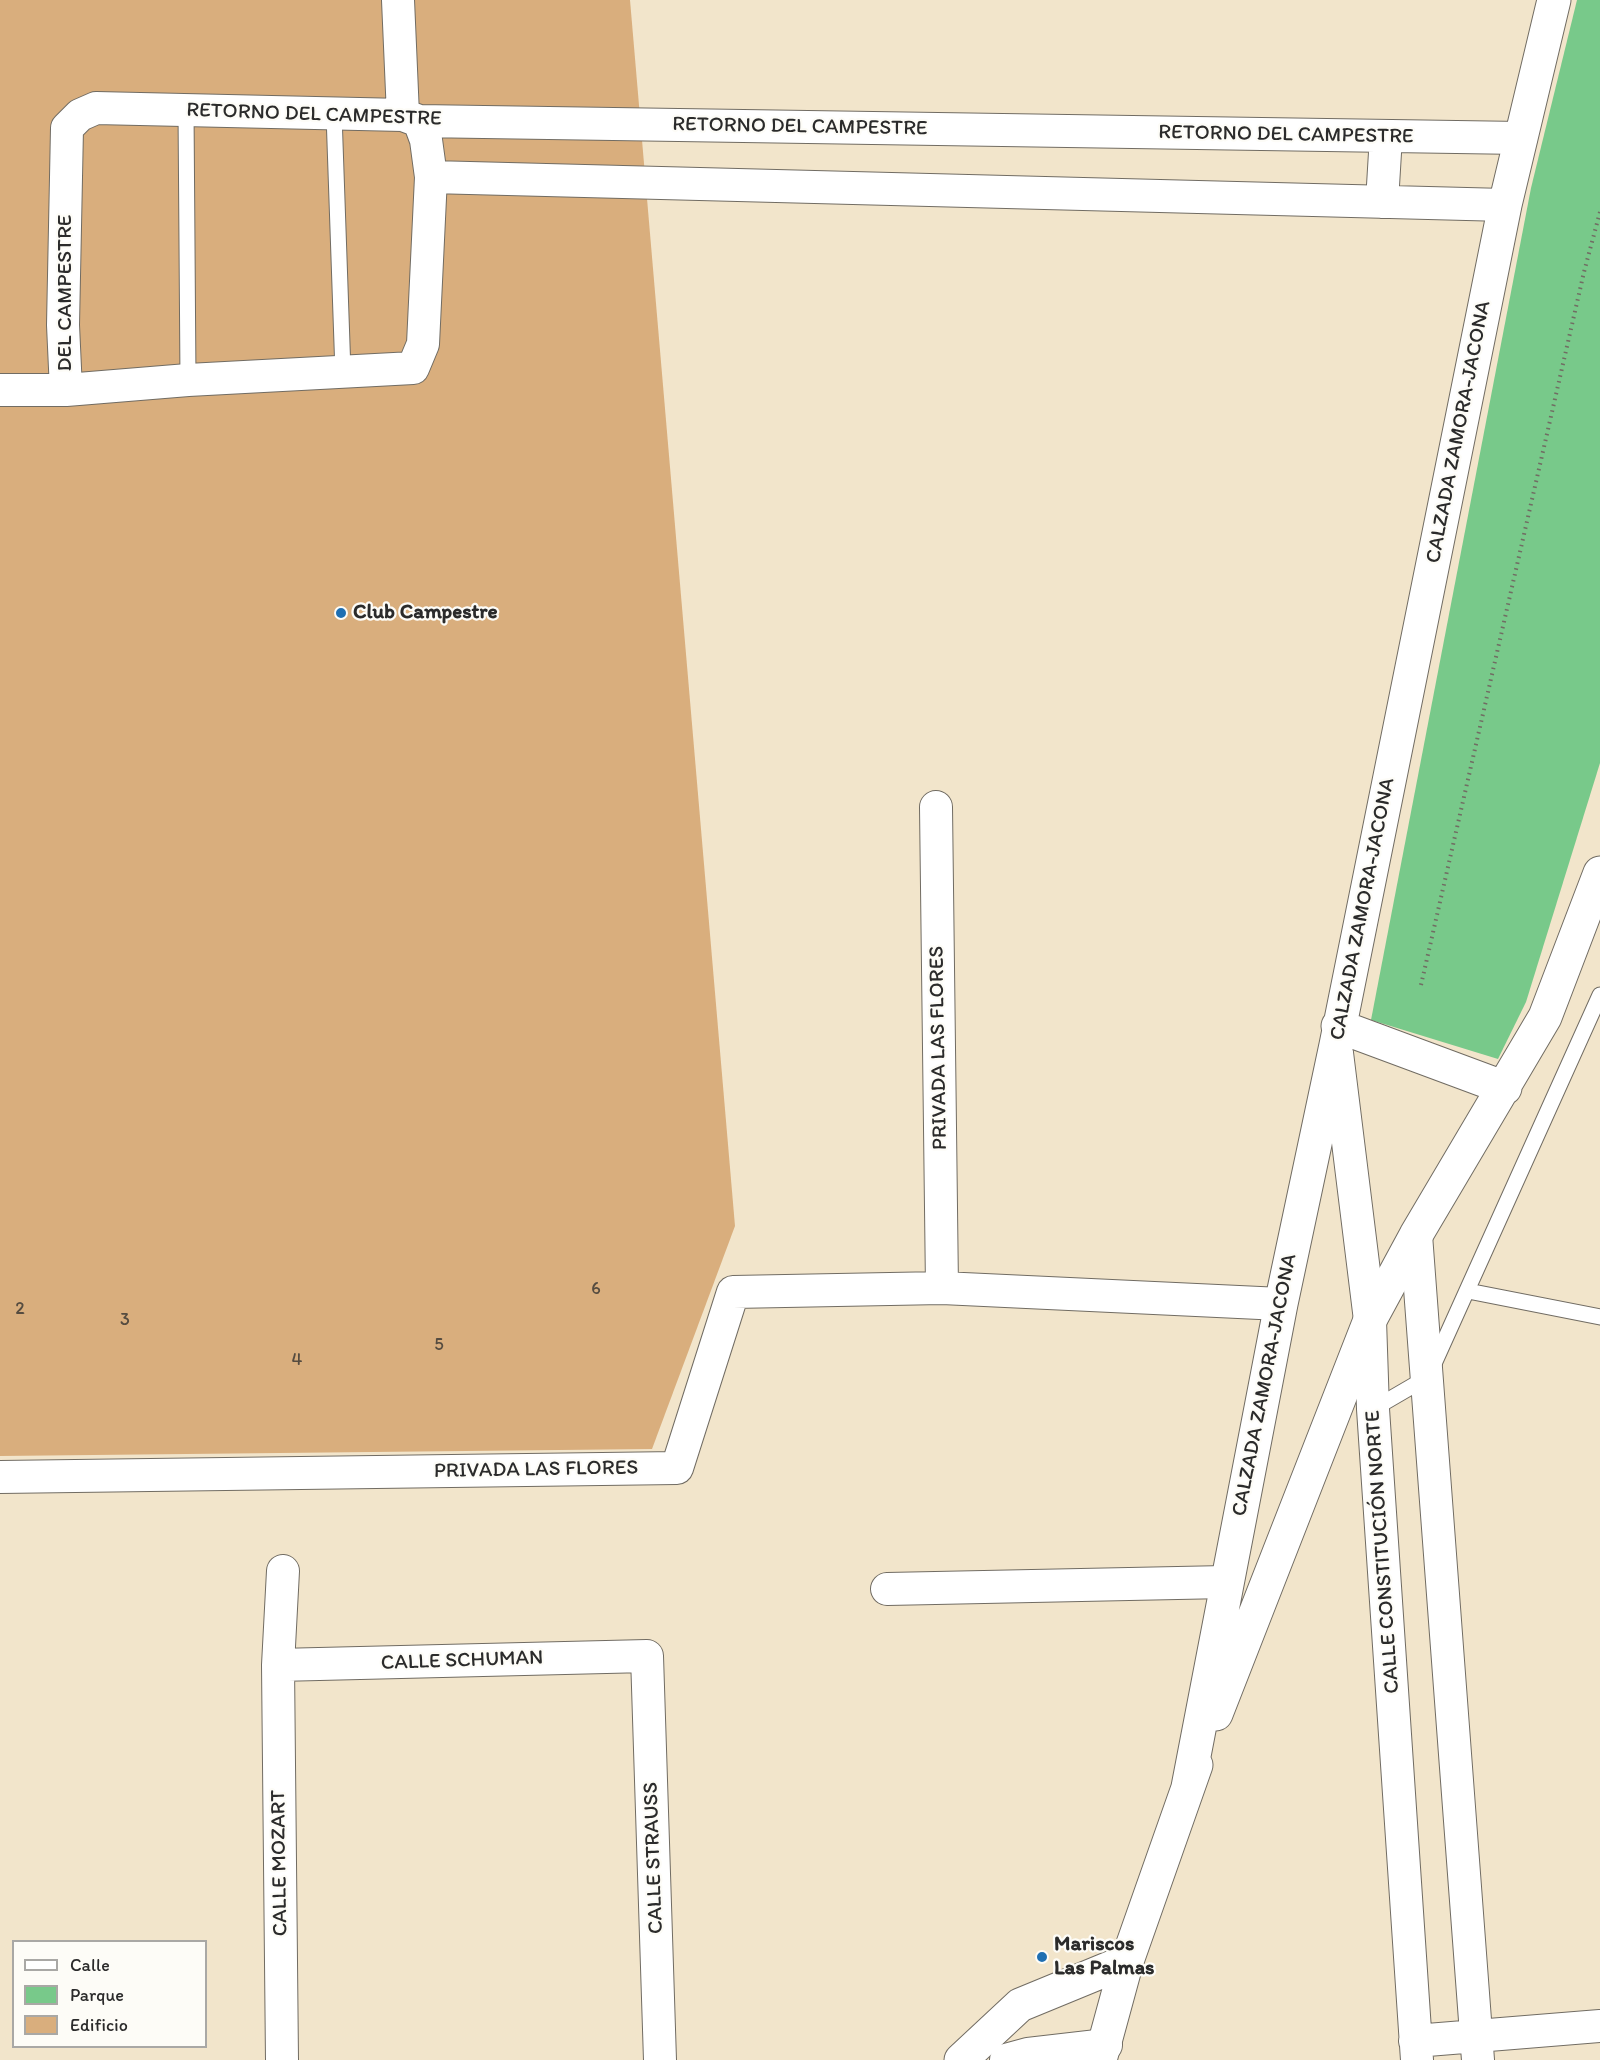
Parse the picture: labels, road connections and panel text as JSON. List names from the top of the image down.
{
  "streets": {
    "main road": ["CALZADA ZAMORA-JACONA"],
    "street": [
      "RETORNO DEL CAMPESTRE",
      "DEL CAMPESTRE",
      "PRIVADA LAS FLORES",
      "CALLE CONSTITUCIÓN NORTE",
      "CALLE SCHUMAN",
      "CALLE STRAUSS",
      "CALLE MOZART"
    ]
  },
  "crossings": [
    ["RETORNO DEL CAMPESTRE", "DEL CAMPESTRE"],
    ["RETORNO DEL CAMPESTRE", "CALZADA ZAMORA-JACONA"],
    ["CALZADA ZAMORA-JACONA", "PRIVADA LAS FLORES"],
    ["CALZADA ZAMORA-JACONA", "CALLE CONSTITUCIÓN NORTE"],
    ["CALLE SCHUMAN", "CALLE STRAUSS"],
    ["CALLE SCHUMAN", "CALLE MOZART"]
  ],
  "places": ["Club Campestre", "Mariscos Las Palmas"],
  "house_numbers": [
    "6",
    "2",
    "3",
    "5",
    "4"
  ],
  "legend": ["Calle", "Parque", "Edificio"]
}
